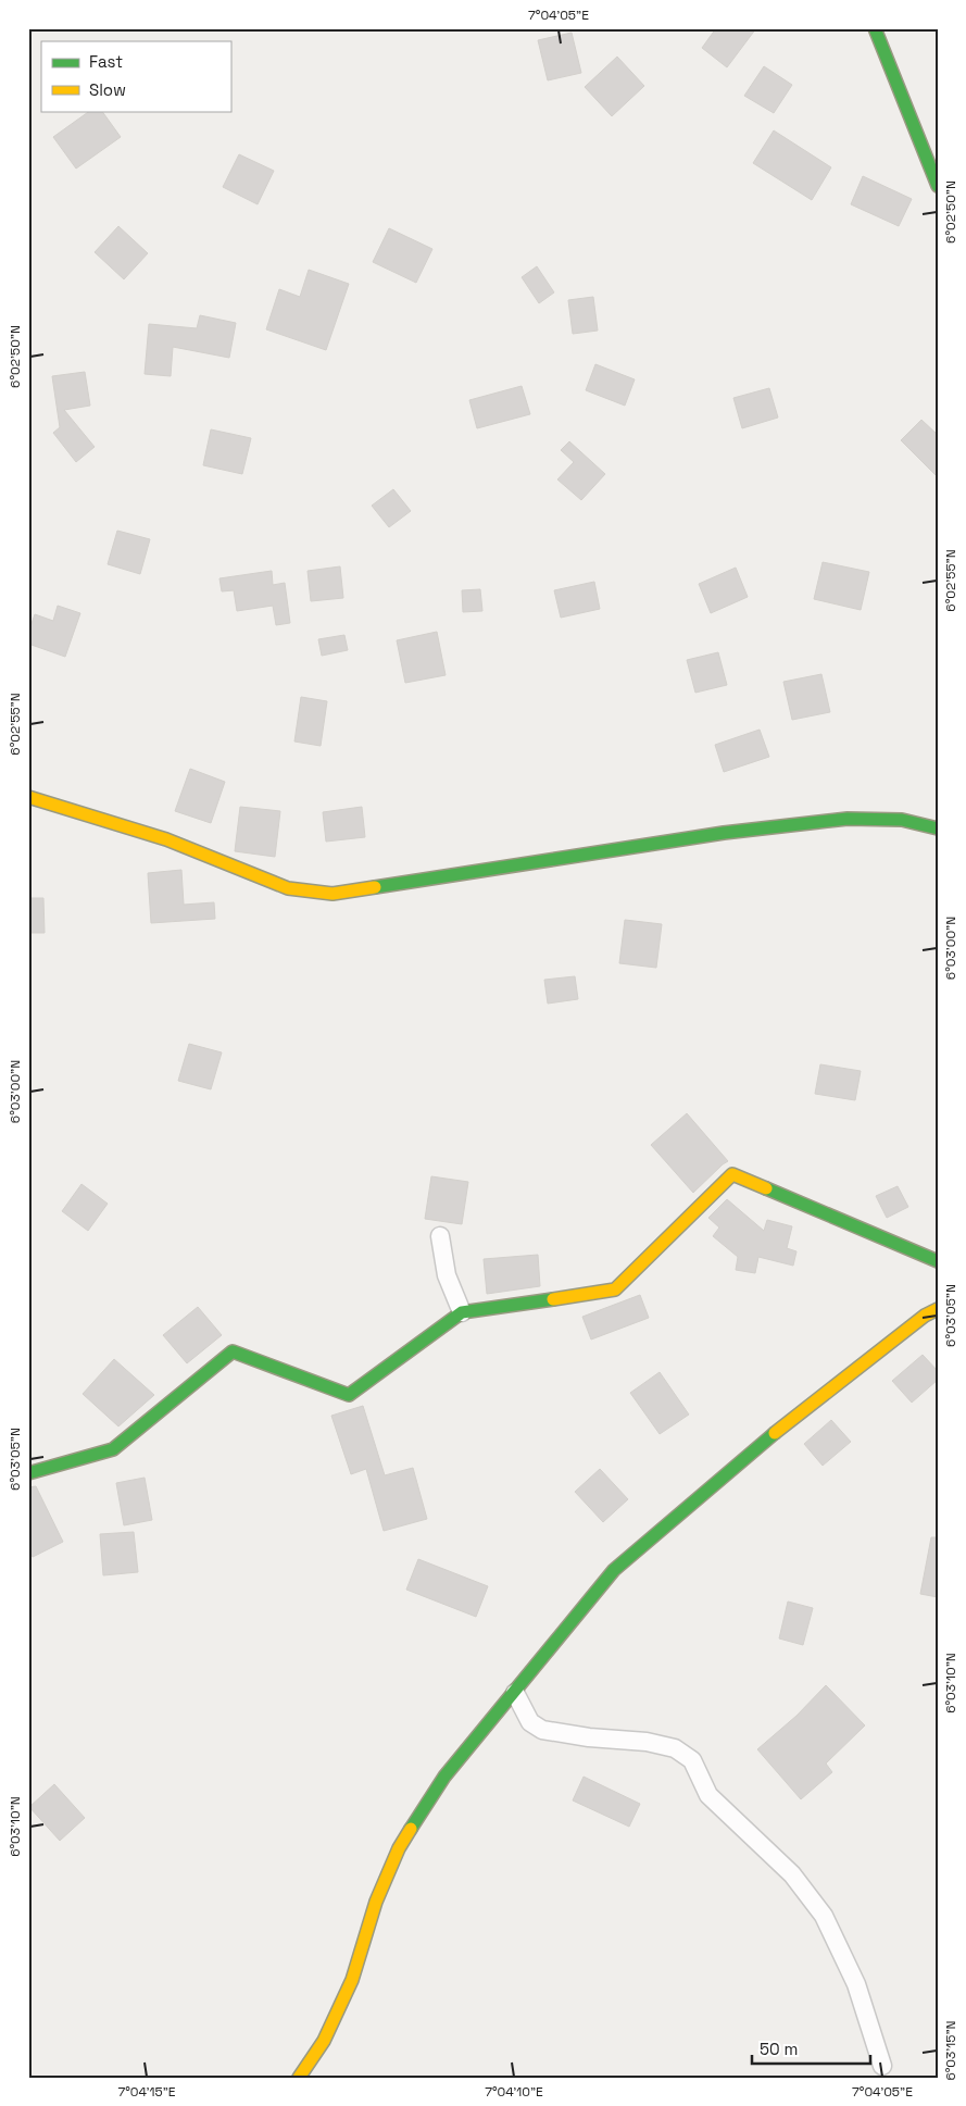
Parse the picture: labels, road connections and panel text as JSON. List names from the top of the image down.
{
  "legend": ["Fast", "Slow"],
  "scale_bar": "50 m",
  "coordinates": [
    "7°04'05\"E",
    "6°02'50\"N",
    "6°02'55\"N",
    "6°03'00\"N",
    "6°03'05\"N",
    "6°03'10\"N",
    "6°03'15\"N",
    "7°04'15\"E",
    "7°04'10\"E"
  ]
}
